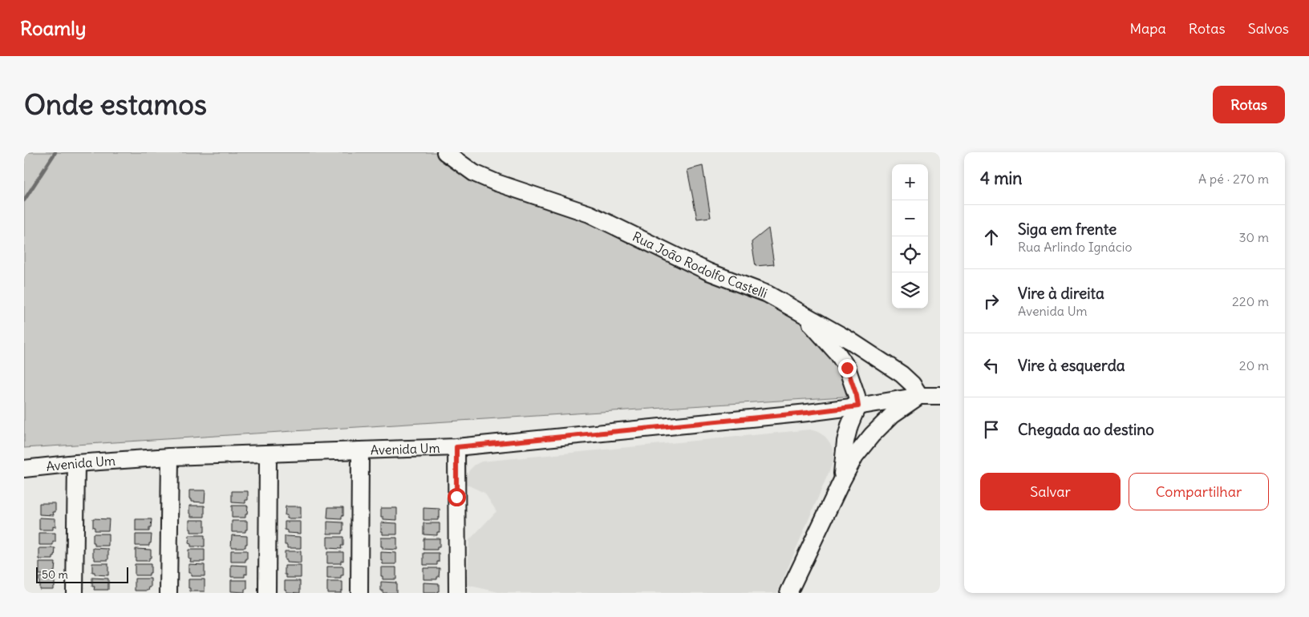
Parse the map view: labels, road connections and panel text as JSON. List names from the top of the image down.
{
  "streets": {
    "street": ["Rua João Rodolfo Castelli", "Avenida Um"]
  },
  "crossings": [
    ["Rua João Rodolfo Castelli", "Avenida Um"]
  ],
  "scale_bar": "50 m",
  "page": {
    "header": "Roamly",
    "nav": ["Mapa", "Rotas", "Salvos"],
    "buttons": [
      "Rotas",
      ["Salvar", "Compartilhar"]
    ],
    "title": "Onde estamos",
    "heading": ["4 min", "A pé · 270 m"],
    "map_buttons": ["+", "−"],
    "list": [
      ["Siga em frente", "Rua Arlindo Ignácio", "30 m"],
      ["Vire à direita", "Avenida Um", "220 m"],
      ["Vire à esquerda", "20 m"],
      "Chegada ao destino"
    ],
    "scale": "50 m"
  }
}
